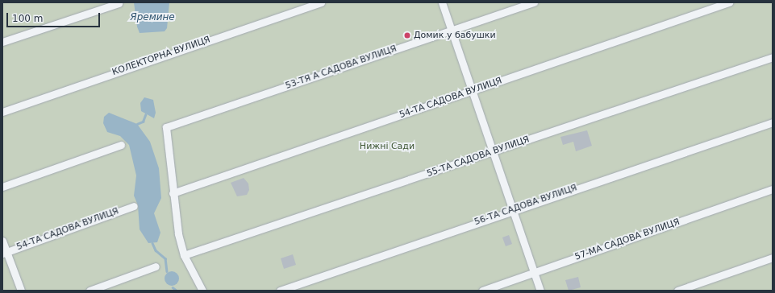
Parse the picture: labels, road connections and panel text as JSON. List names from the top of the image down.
{
  "streets": {
    "street": [
      "КОЛЕКТОРНА ВУЛИЦЯ",
      "53-ТЯ А САДОВА ВУЛИЦЯ",
      "54-ТА САДОВА ВУЛИЦЯ",
      "55-ТА САДОВА ВУЛИЦЯ",
      "56-ТА САДОВА ВУЛИЦЯ",
      "57-МА САДОВА ВУЛИЦЯ"
    ]
  },
  "crossings": [
    ["53-ТЯ А САДОВА ВУЛИЦЯ", "54-ТА САДОВА ВУЛИЦЯ"]
  ],
  "water": ["Яремине"],
  "parks": ["Нижні Сади"],
  "places": ["Домик у бабушки"],
  "scale_bar": "100 m"
}
